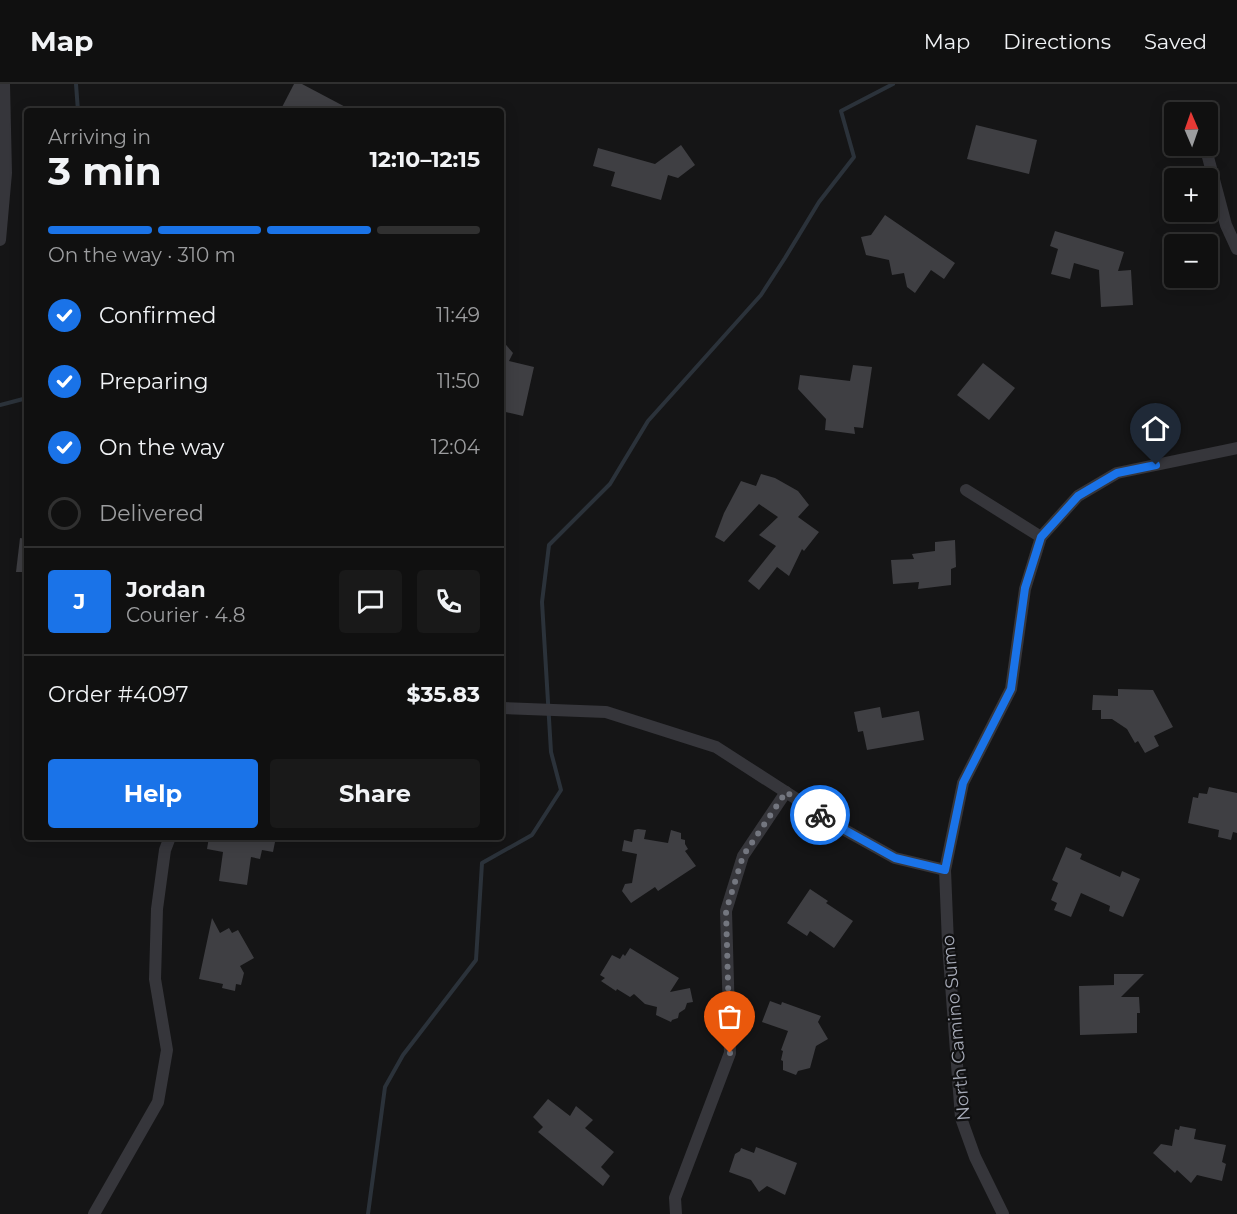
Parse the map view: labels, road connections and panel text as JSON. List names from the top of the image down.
{
  "streets": {
    "street": ["North Camino Sumo"]
  },
  "north": "top",
  "page": {
    "header": "Map",
    "nav": ["Map", "Directions", "Saved"],
    "map_buttons": ["+", "−"],
    "heading": ["3 min", "Arriving in", "12:10–12:15"],
    "panel": [
      "Jordan",
      "Courier · 4.8",
      "Order #4097",
      "$35.83"
    ],
    "bar": "On the way · 310 m",
    "list": [
      ["Confirmed", "11:49"],
      ["Preparing", "11:50"],
      ["On the way", "12:04"],
      "Delivered"
    ],
    "round": "J",
    "buttons": ["Help", "Share"]
  }
}
